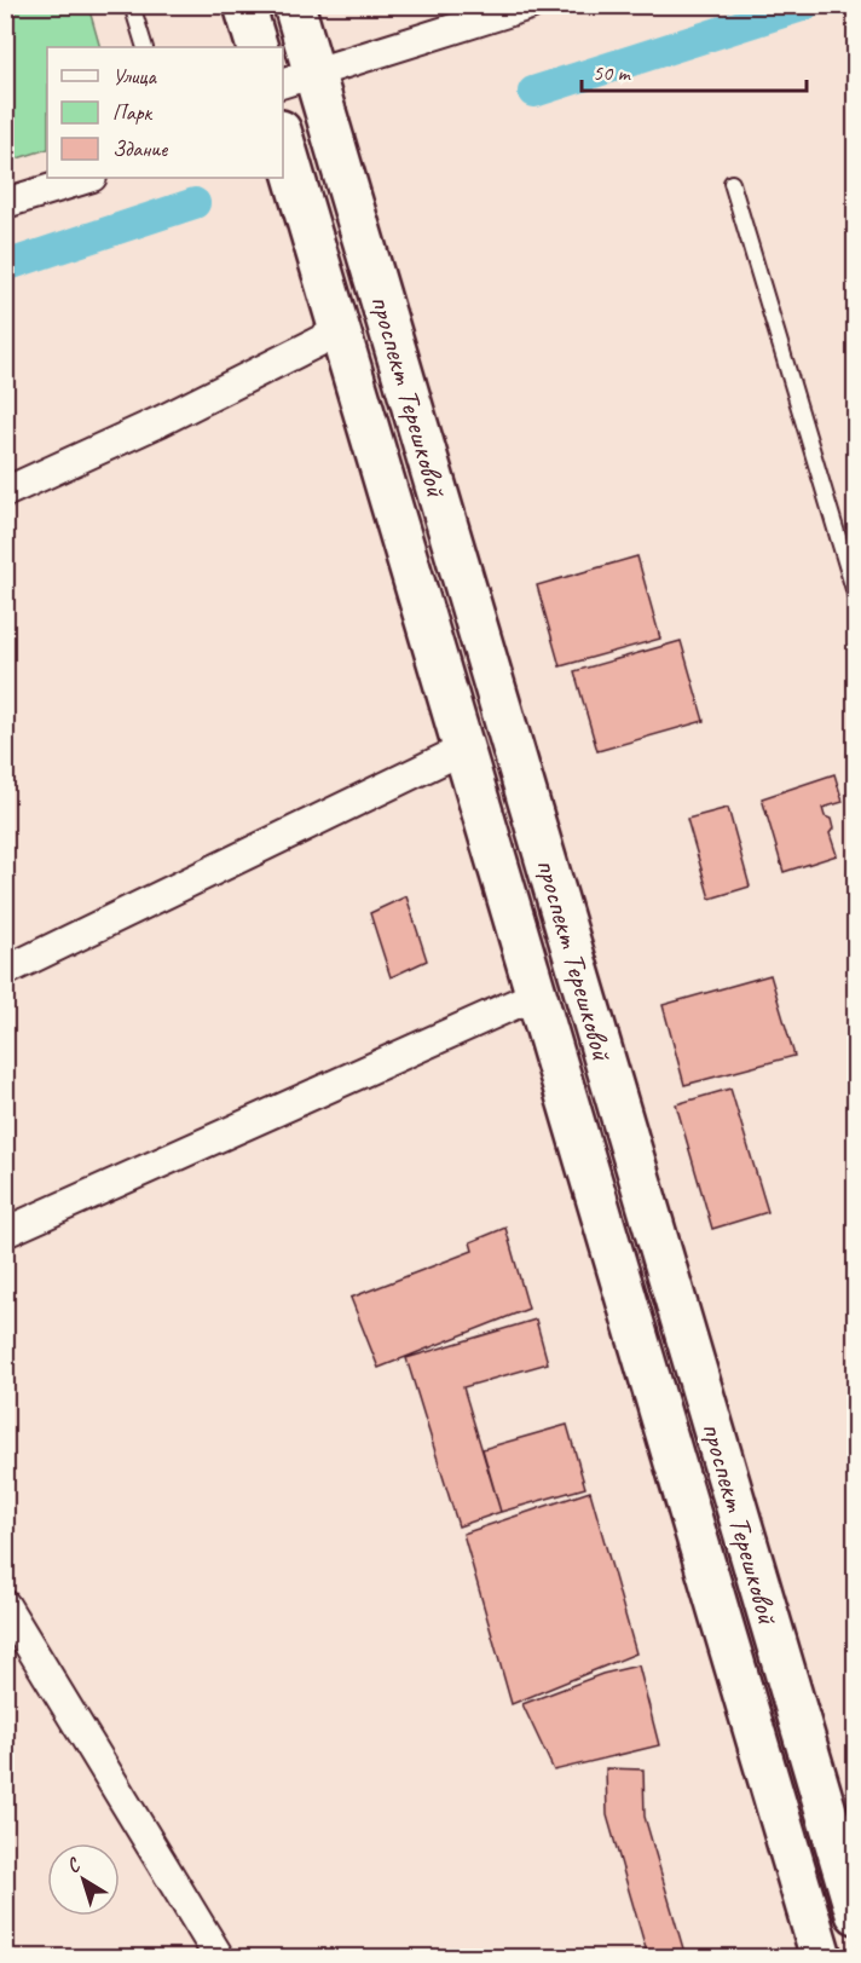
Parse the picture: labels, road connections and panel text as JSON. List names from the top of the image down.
{
  "streets": {
    "main road": ["проспект Терешковой"]
  },
  "legend": ["Улица", "Парк", "Здание"],
  "scale_bar": "50 m",
  "north": "top left"
}
